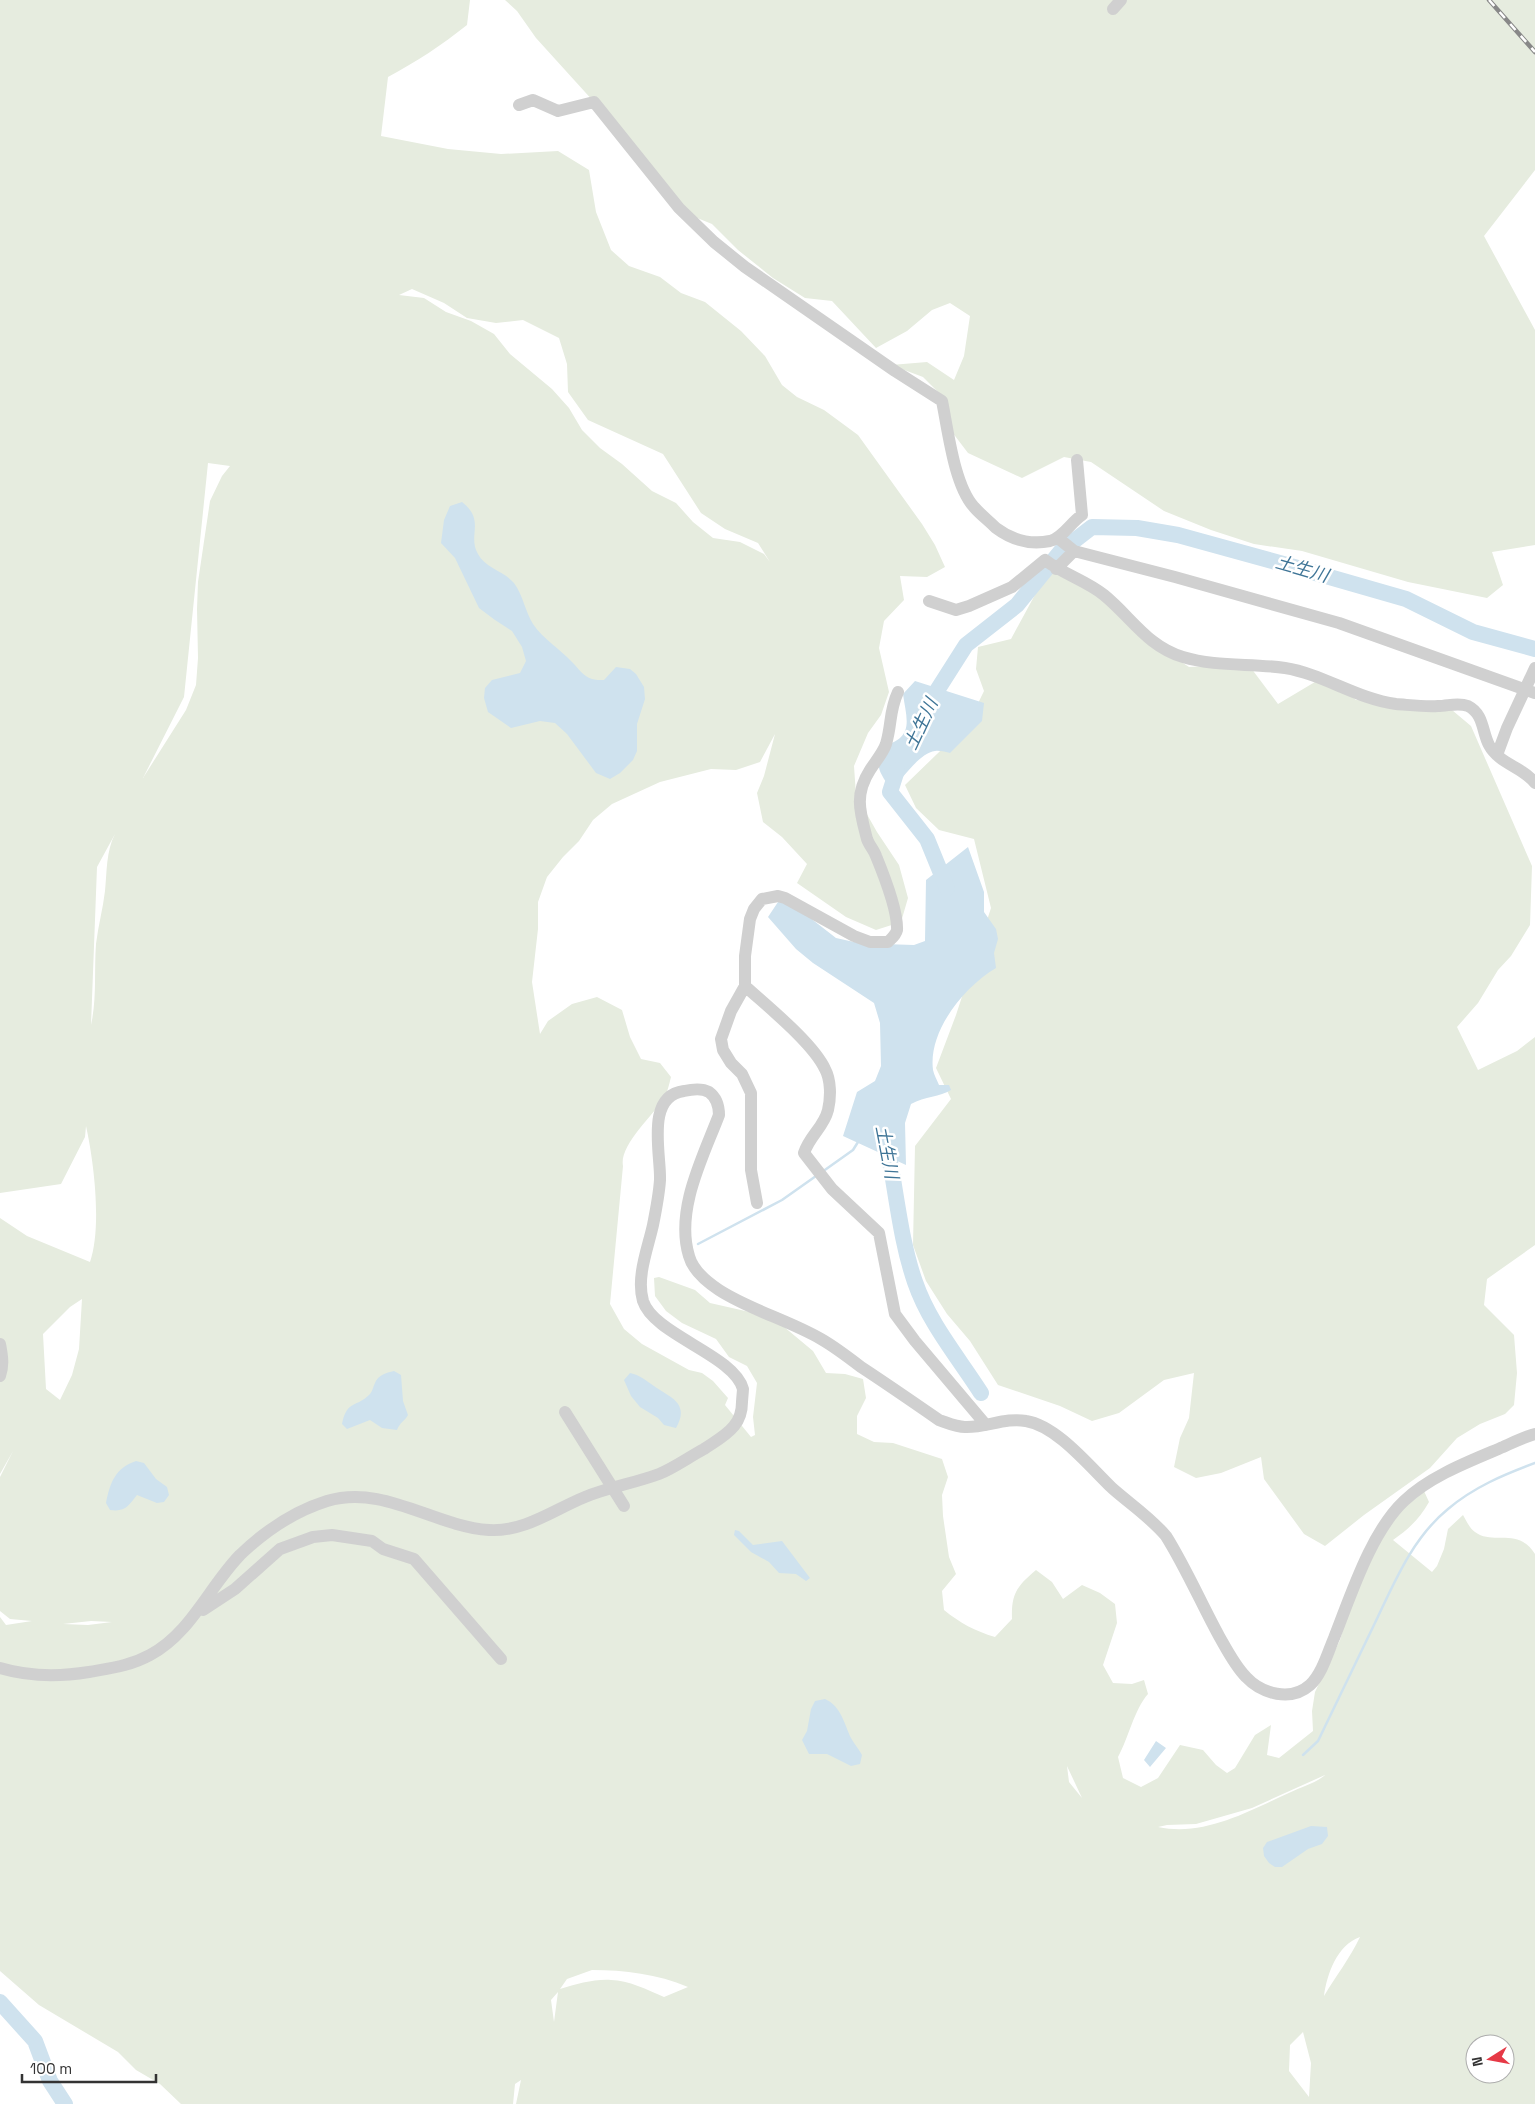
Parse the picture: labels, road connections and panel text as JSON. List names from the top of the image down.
{
  "water": ["土生川"],
  "scale_bar": "100 m",
  "north": "left"
}
